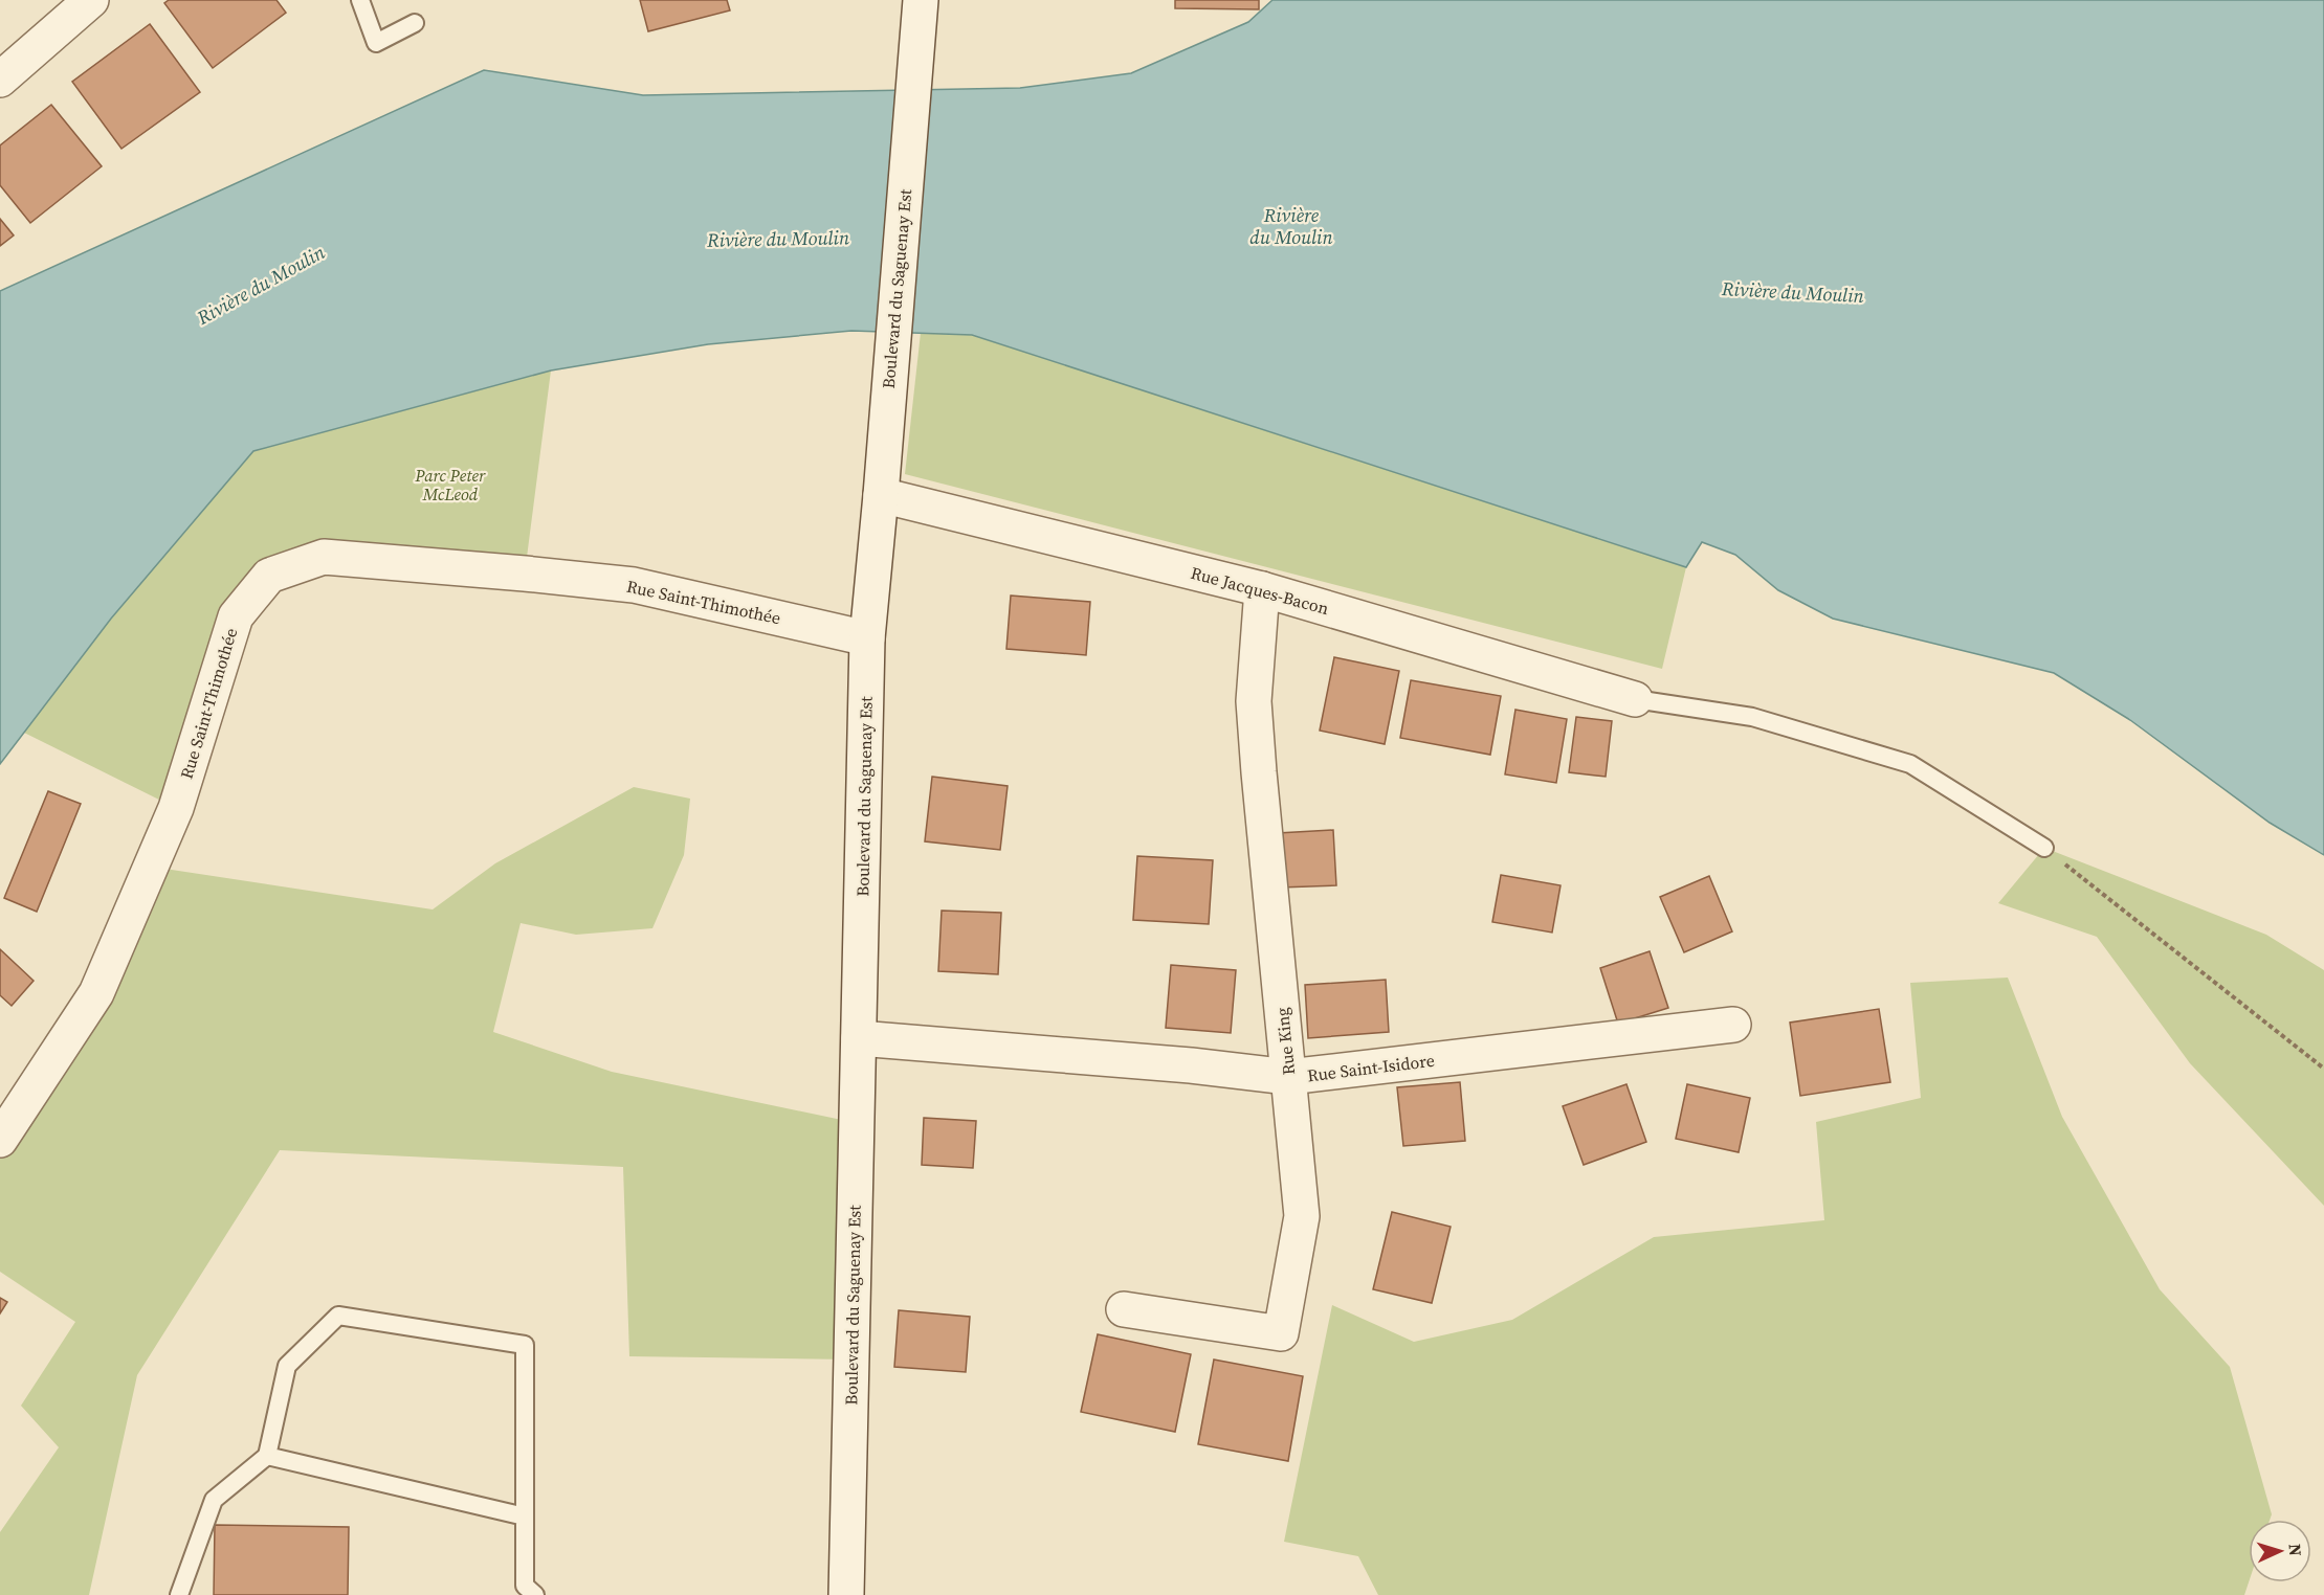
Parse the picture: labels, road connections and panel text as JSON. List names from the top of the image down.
{
  "streets": {
    "street": [
      "Boulevard du Saguenay Est",
      "Rue Jacques-Bacon",
      "Rue Saint-Thimothée",
      "Rue King",
      "Rue Saint-Isidore"
    ]
  },
  "crossings": [
    ["Boulevard du Saguenay Est", "Rue Jacques-Bacon"],
    ["Boulevard du Saguenay Est", "Rue Saint-Thimothée"],
    ["Boulevard du Saguenay Est", "Rue Saint-Isidore"],
    ["Rue Jacques-Bacon", "Rue King"],
    ["Rue King", "Rue Saint-Isidore"]
  ],
  "water": ["Rivière du Moulin"],
  "parks": ["Parc Peter McLeod"],
  "north": "right"
}
